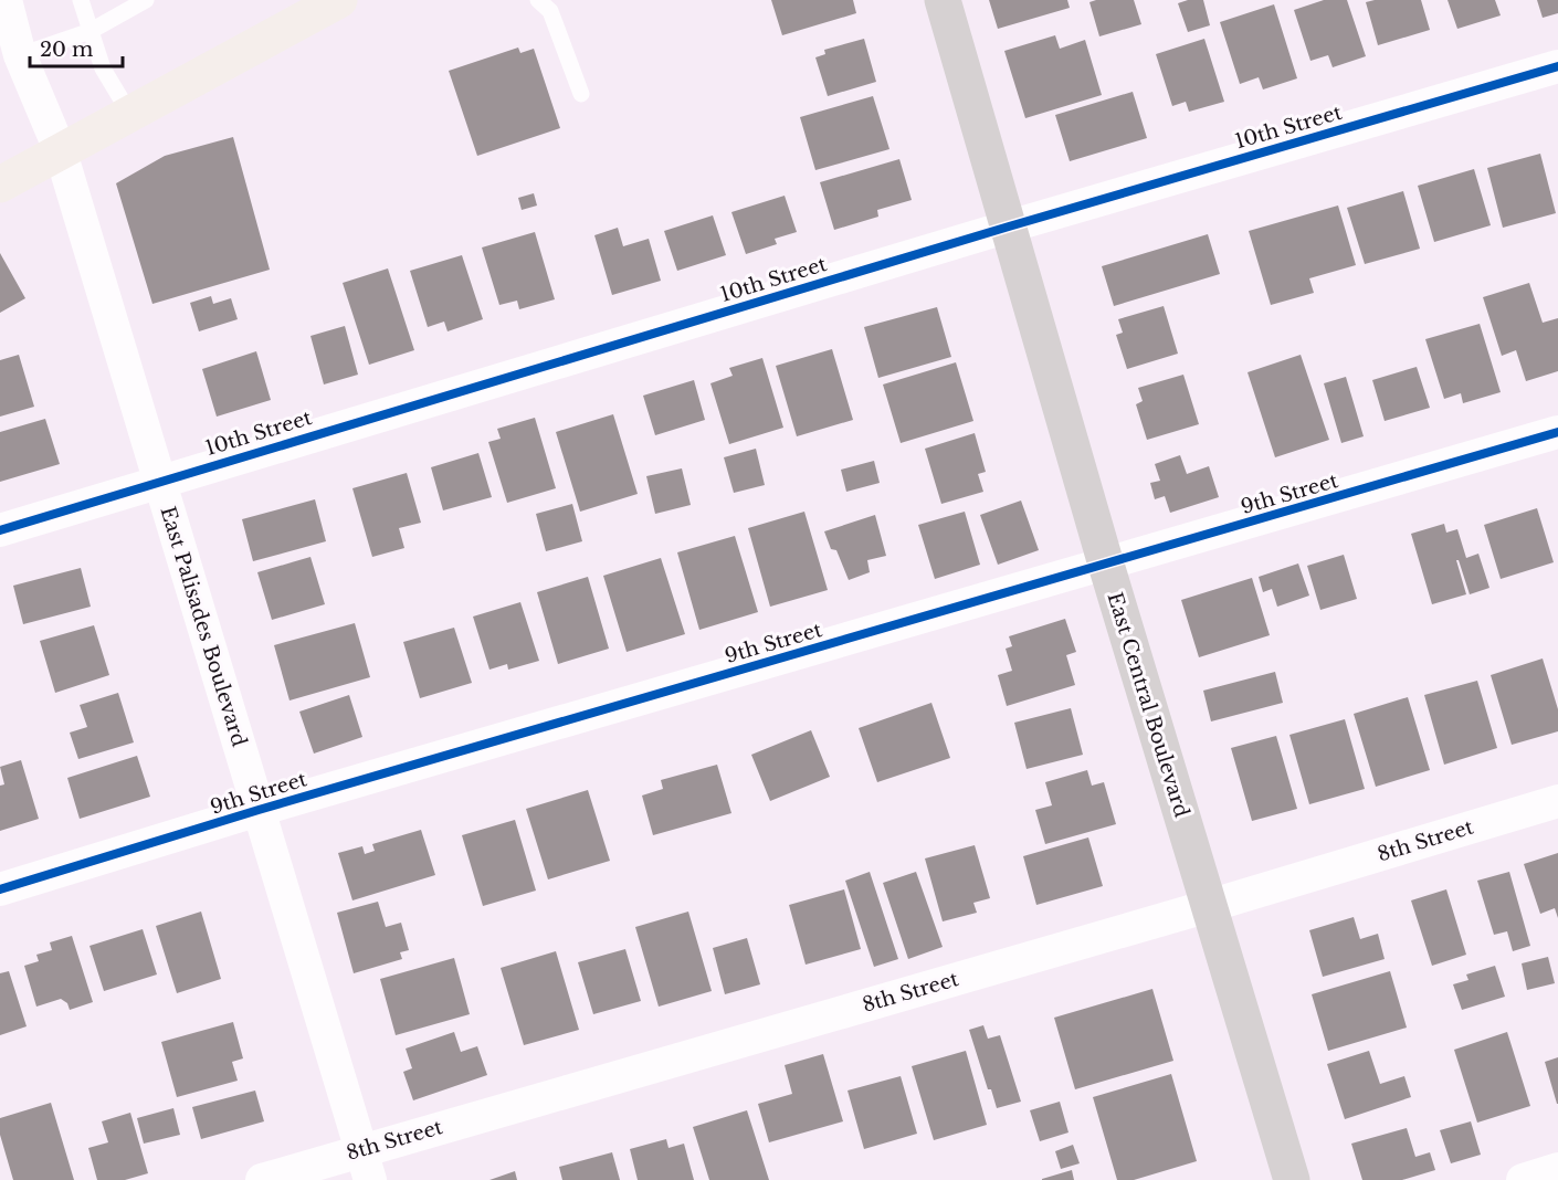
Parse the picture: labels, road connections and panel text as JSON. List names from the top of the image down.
{
  "streets": {
    "main road": ["East Central Boulevard"],
    "street": [
      "10th Street",
      "9th Street",
      "East Palisades Boulevard",
      "8th Street"
    ]
  },
  "crossings": [
    ["10th Street", "East Palisades Boulevard"],
    ["10th Street", "East Central Boulevard"],
    ["9th Street", "East Palisades Boulevard"],
    ["9th Street", "East Central Boulevard"],
    ["East Palisades Boulevard", "8th Street"],
    ["East Central Boulevard", "8th Street"]
  ],
  "scale_bar": "20 m"
}
